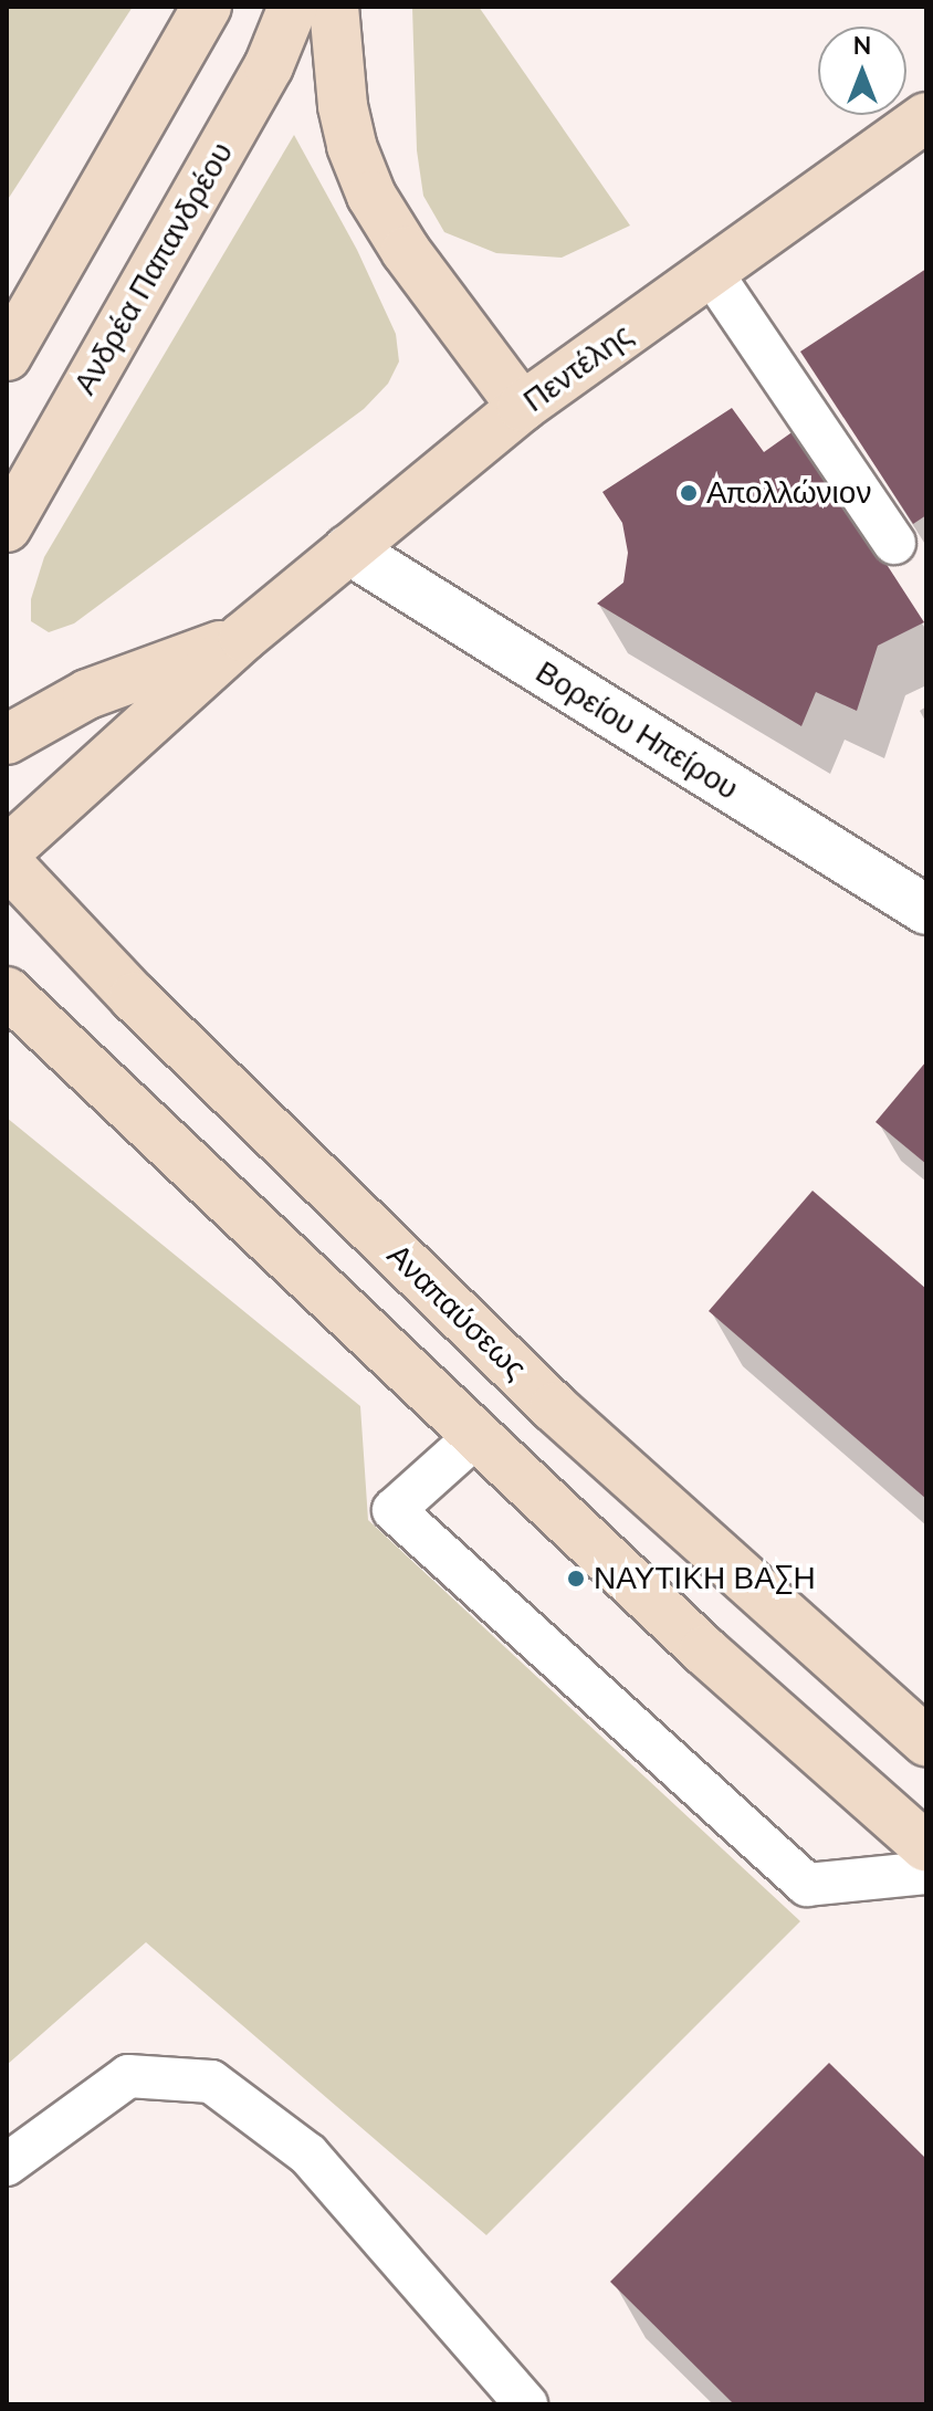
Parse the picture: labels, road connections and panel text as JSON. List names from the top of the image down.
{
  "streets": {
    "main road": ["Ανδρέα Παπανδρέου", "Πεντέλης", "Αναπαύσεως"],
    "street": ["Βορείου Ηπείρου"]
  },
  "crossings": [
    ["Πεντέλης", "Βορείου Ηπείρου"]
  ],
  "places": ["Απολλώνιον", "ΝΑΥΤΙΚΗ ΒΑΣΗ"],
  "north": "top"
}
